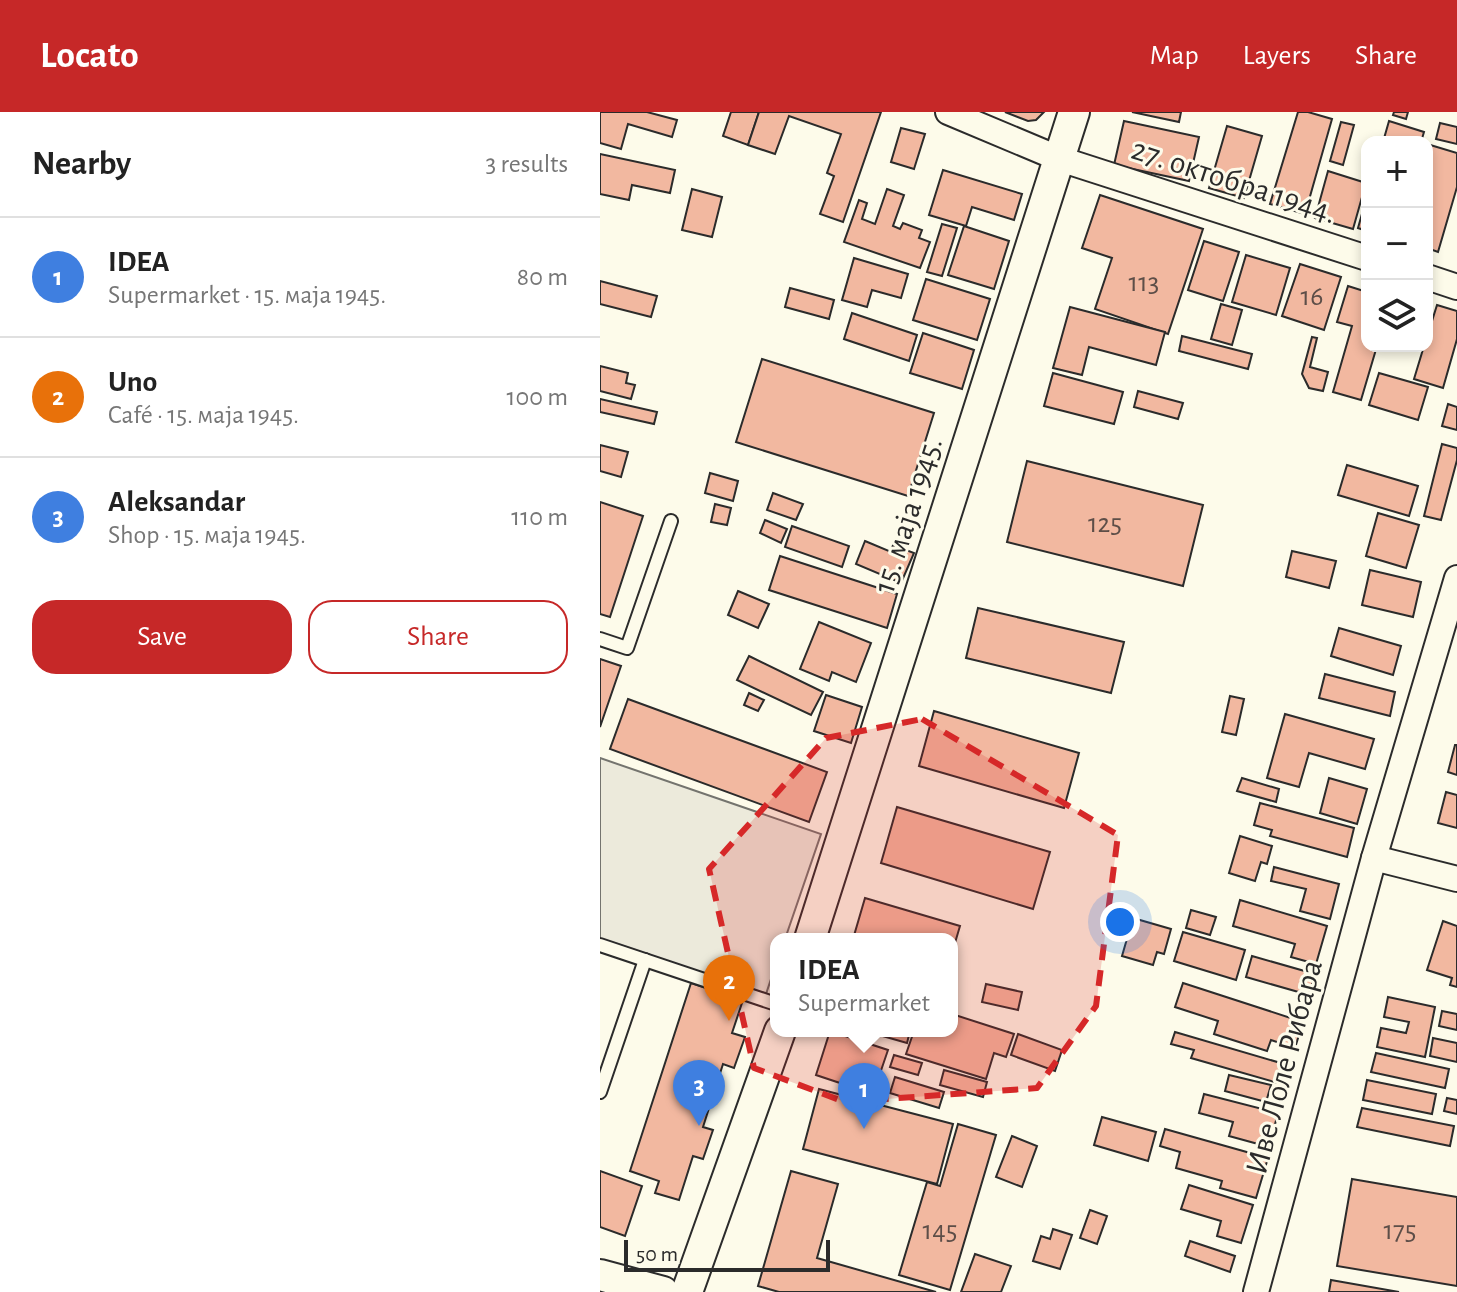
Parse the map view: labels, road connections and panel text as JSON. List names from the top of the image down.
{
  "streets": {
    "street": ["27. октобра 1944.", "15. маја 1945.", "Иве Лоле Рибара"]
  },
  "crossings": [
    ["27. октобра 1944.", "15. маја 1945."]
  ],
  "house_numbers": [
    "113",
    "16",
    "125",
    "145",
    "175"
  ],
  "scale_bar": "50 m",
  "page": {
    "header": "Locato",
    "nav": ["Map", "Layers", "Share"],
    "heading": ["Nearby", "3 results"],
    "map_buttons": ["+", "−"],
    "list": [
      {
        "mark": "1",
        "name": "IDEA",
        "note": "Supermarket · 15. маја 1945.",
        "value": "80 m"
      },
      {
        "mark": "2",
        "name": "Uno",
        "note": "Café · 15. маја 1945.",
        "value": "100 m"
      },
      {
        "mark": "3",
        "name": "Aleksandar",
        "note": "Shop · 15. маја 1945.",
        "value": "110 m"
      }
    ],
    "buttons": ["Save", "Share"],
    "popup": ["IDEA", "Supermarket"],
    "pins": ["2", "3", "1"],
    "scale": "50 m"
  }
}
